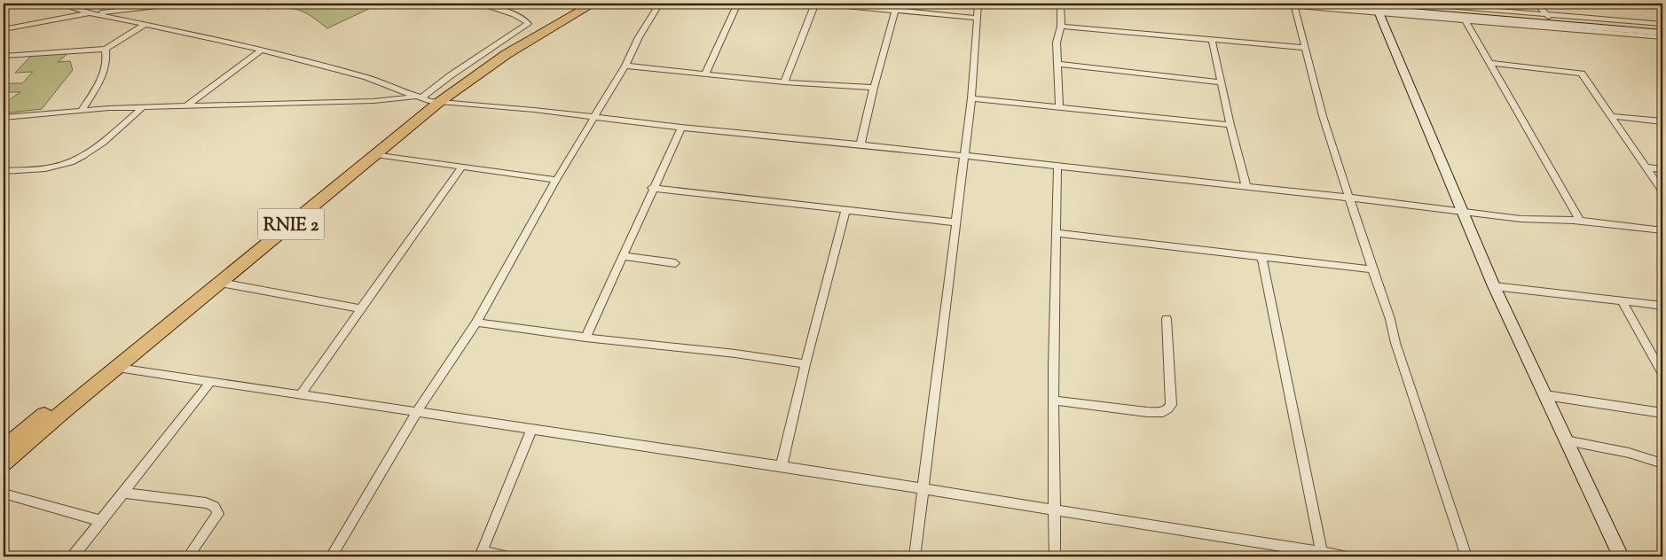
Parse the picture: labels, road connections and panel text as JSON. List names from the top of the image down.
{
  "streets": {
    "highway": ["RNIE 2"]
  }
}
